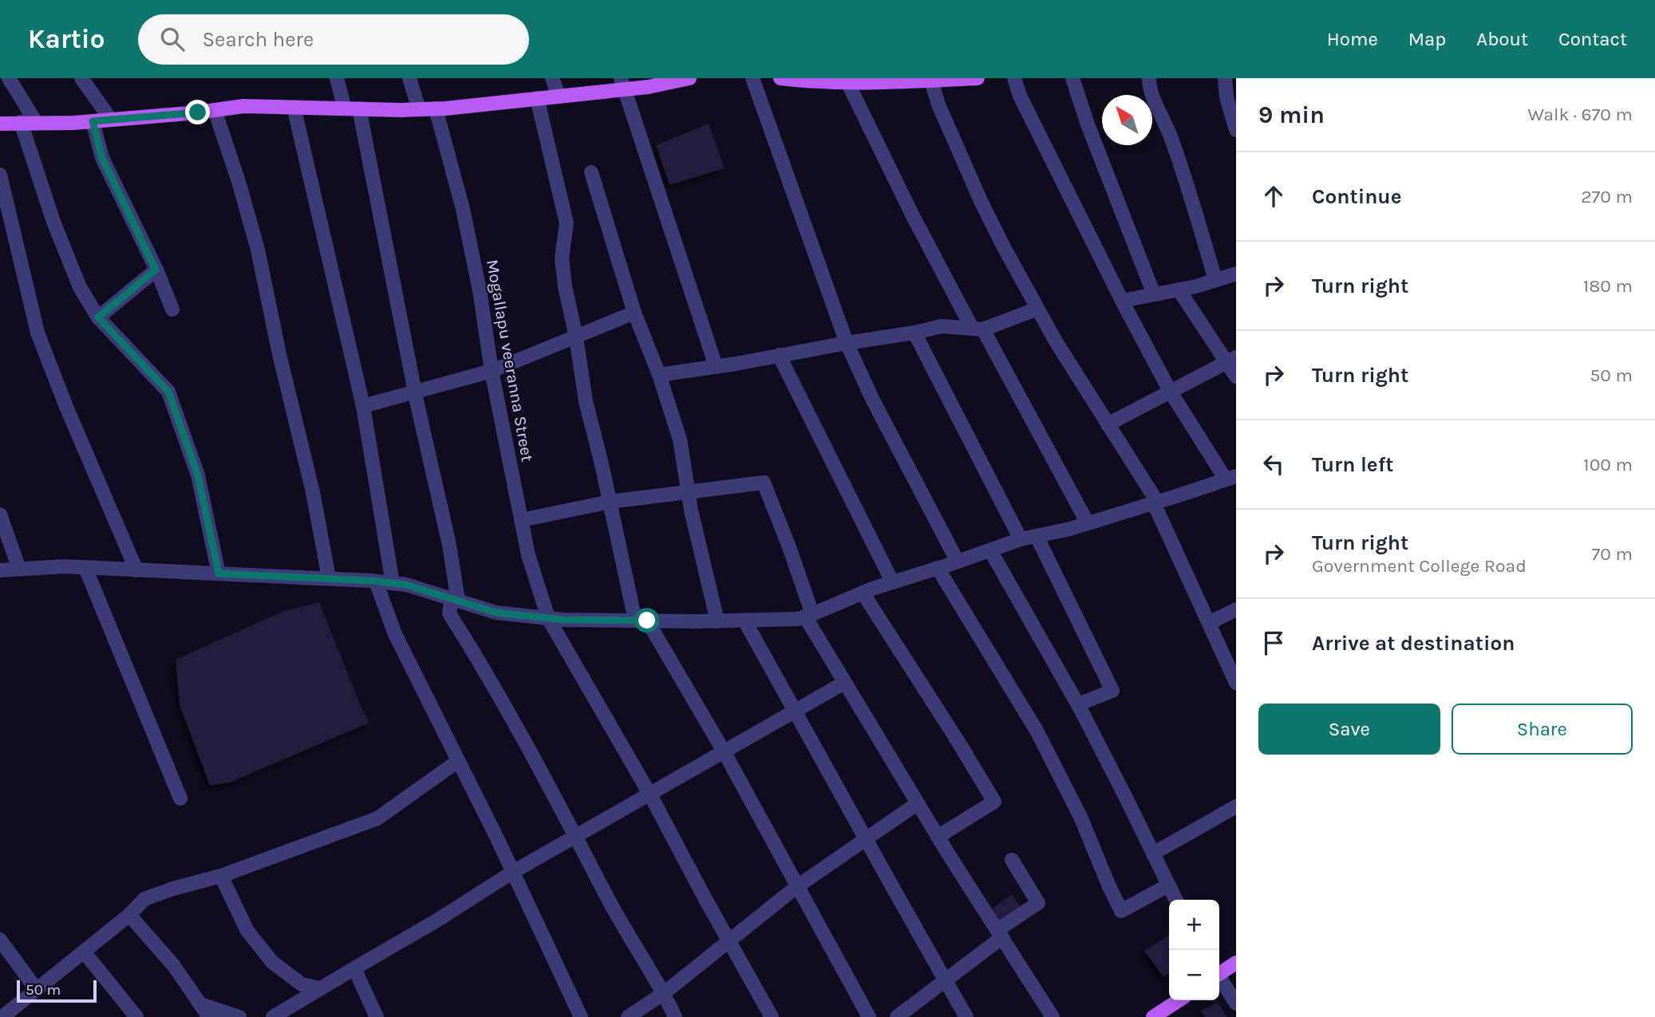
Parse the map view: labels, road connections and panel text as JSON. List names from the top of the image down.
{
  "streets": {
    "street": ["Mogallapu veeranna Street"]
  },
  "scale_bar": "50 m",
  "north": "top left",
  "page": {
    "header": "Kartio",
    "search": "Search here",
    "nav": [
      "Home",
      "Map",
      "About",
      "Contact"
    ],
    "heading": ["9 min", "Walk · 670 m"],
    "list": [
      ["Continue", "270 m"],
      ["Turn right", "180 m"],
      ["Turn right", "50 m"],
      ["Turn left", "100 m"],
      ["Turn right", "Government College Road", "70 m"],
      "Arrive at destination"
    ],
    "buttons": ["Save", "Share"],
    "map_buttons": ["+", "−"],
    "scale": "50 m"
  }
}
